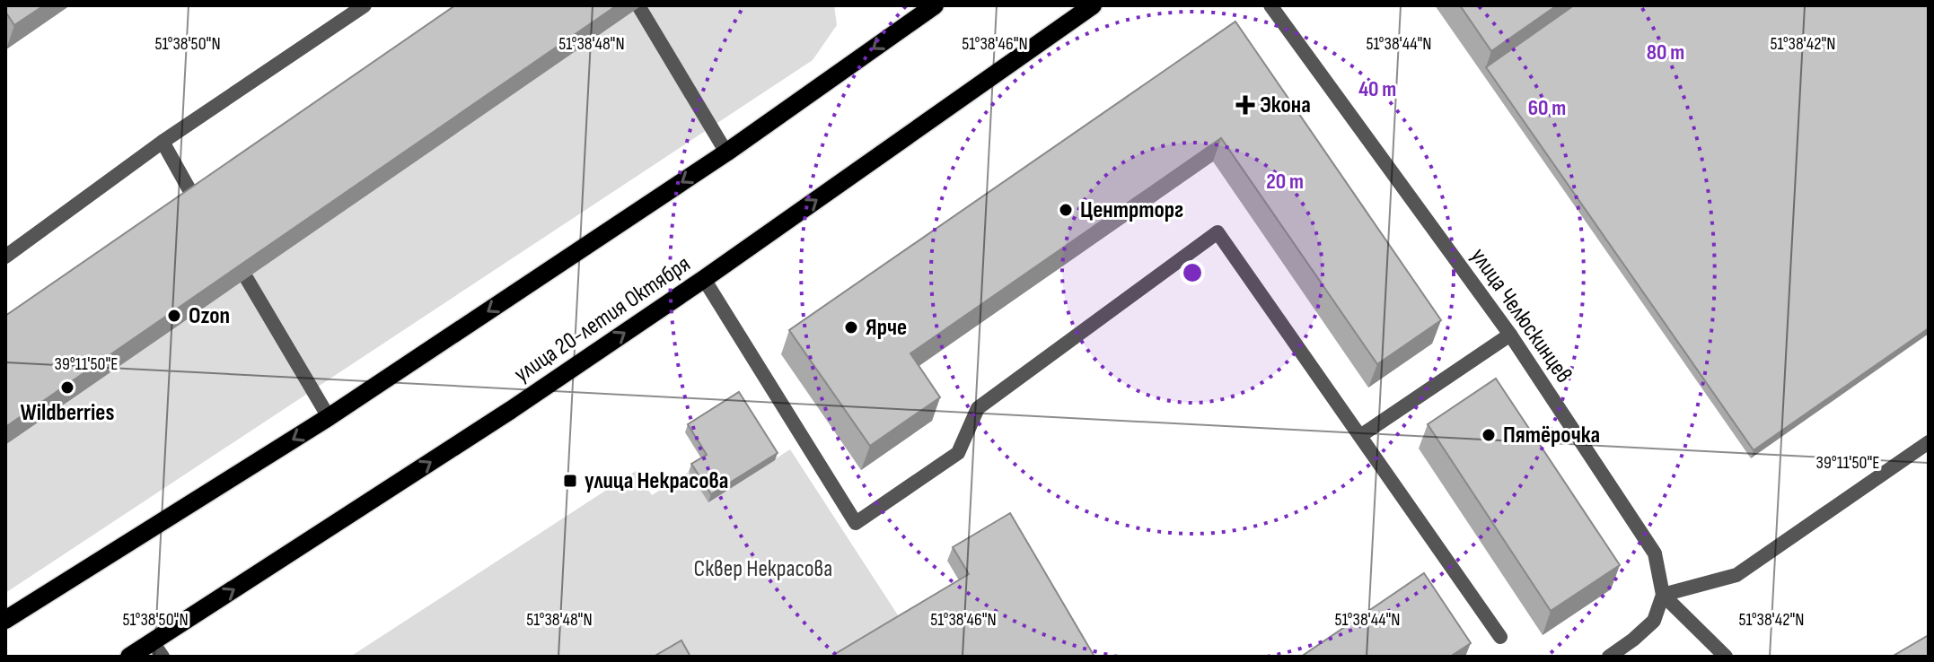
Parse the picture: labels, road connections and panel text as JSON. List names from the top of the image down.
{
  "streets": {
    "main road": ["улица 20-летия Октября"],
    "street": ["улица Челюскинцев"]
  },
  "parks": ["Сквер Некрасова"],
  "places": {
    "health": ["Экона"],
    "other": [
      "Центрторг",
      "Ozon",
      "Ярче",
      "Wildberries",
      "Пятёрочка"
    ],
    "transit": ["улица Некрасова"]
  },
  "coordinates": [
    "51°38'50\"N",
    "51°38'48\"N",
    "51°38'46\"N",
    "51°38'44\"N",
    "51°38'42\"N",
    "39°11'50\"E"
  ],
  "rings": [
    "80 m",
    "40 m",
    "60 m",
    "20 m"
  ]
}
